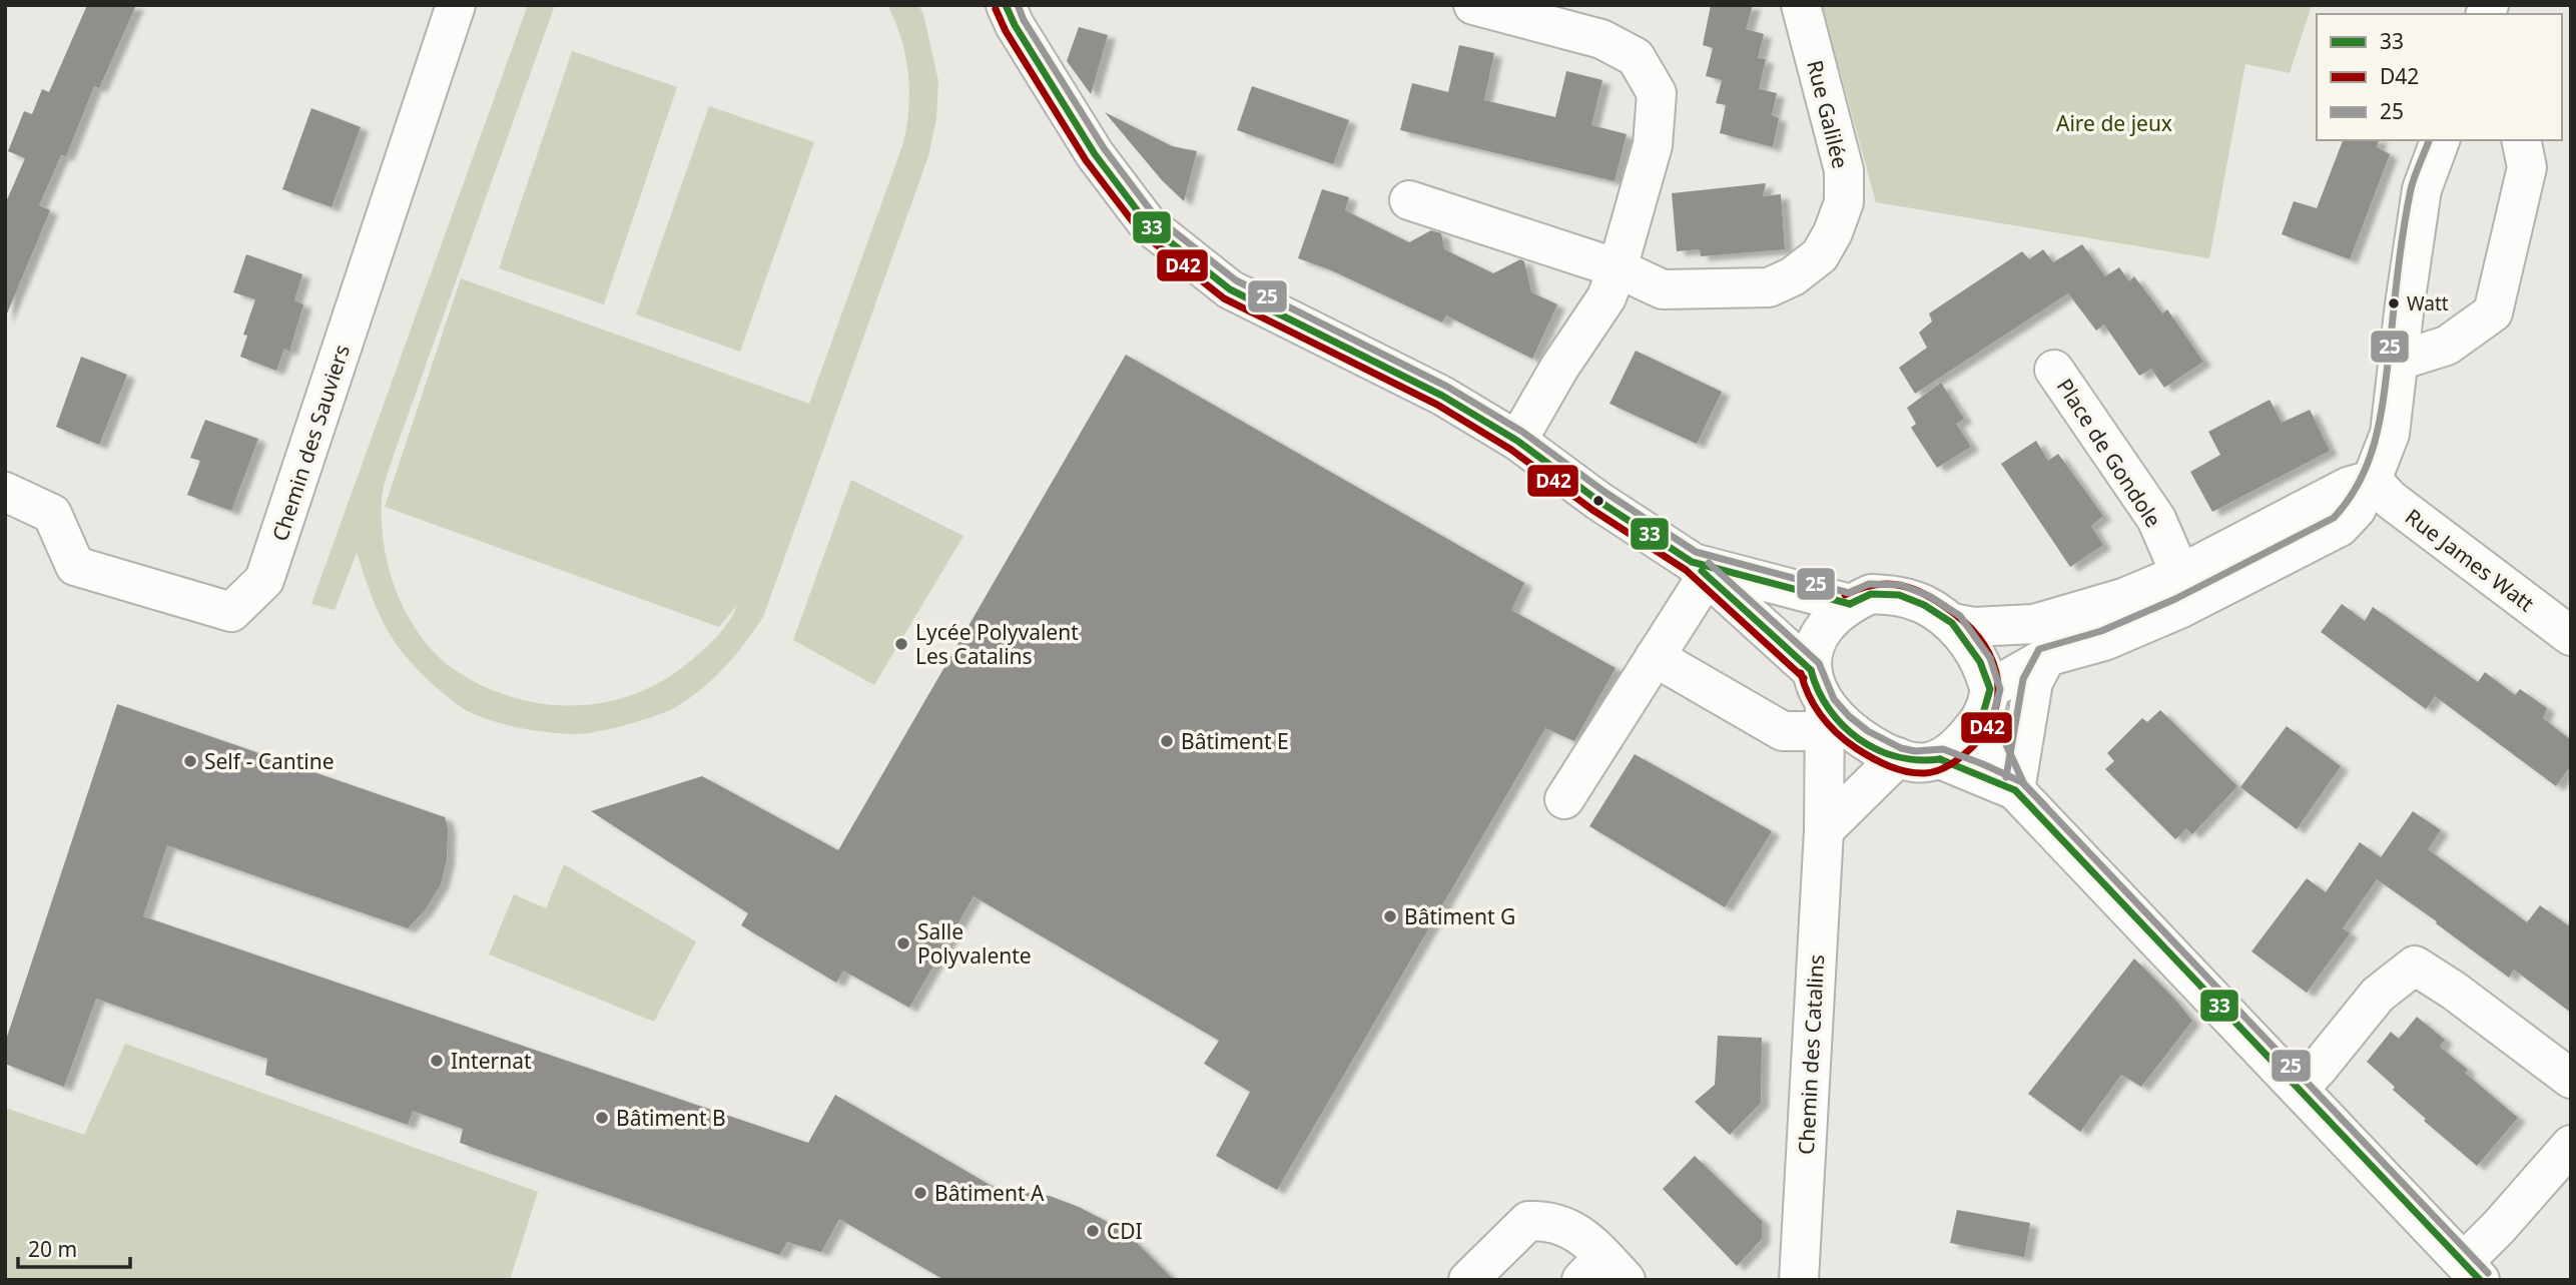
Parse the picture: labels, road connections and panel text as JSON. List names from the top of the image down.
{
  "streets": {
    "street": [
      "Rue Galilée",
      "Chemin des Sauviers",
      "Place de Gondole",
      "Rue James Watt",
      "Chemin des Catalins"
    ]
  },
  "parks": ["Aire de jeux"],
  "places": [
    "Watt",
    "Lycée Polyvalent Les Catalins",
    "Bâtiment E",
    "Self - Cantine",
    "Bâtiment G",
    "Salle Polyvalente",
    "Internat",
    "Bâtiment B",
    "Bâtiment A",
    "CDI"
  ],
  "lines": ["transit line 33", "transit line 25", "transit line D42"],
  "legend": ["33", "D42", "25"],
  "scale_bar": "20 m"
}
